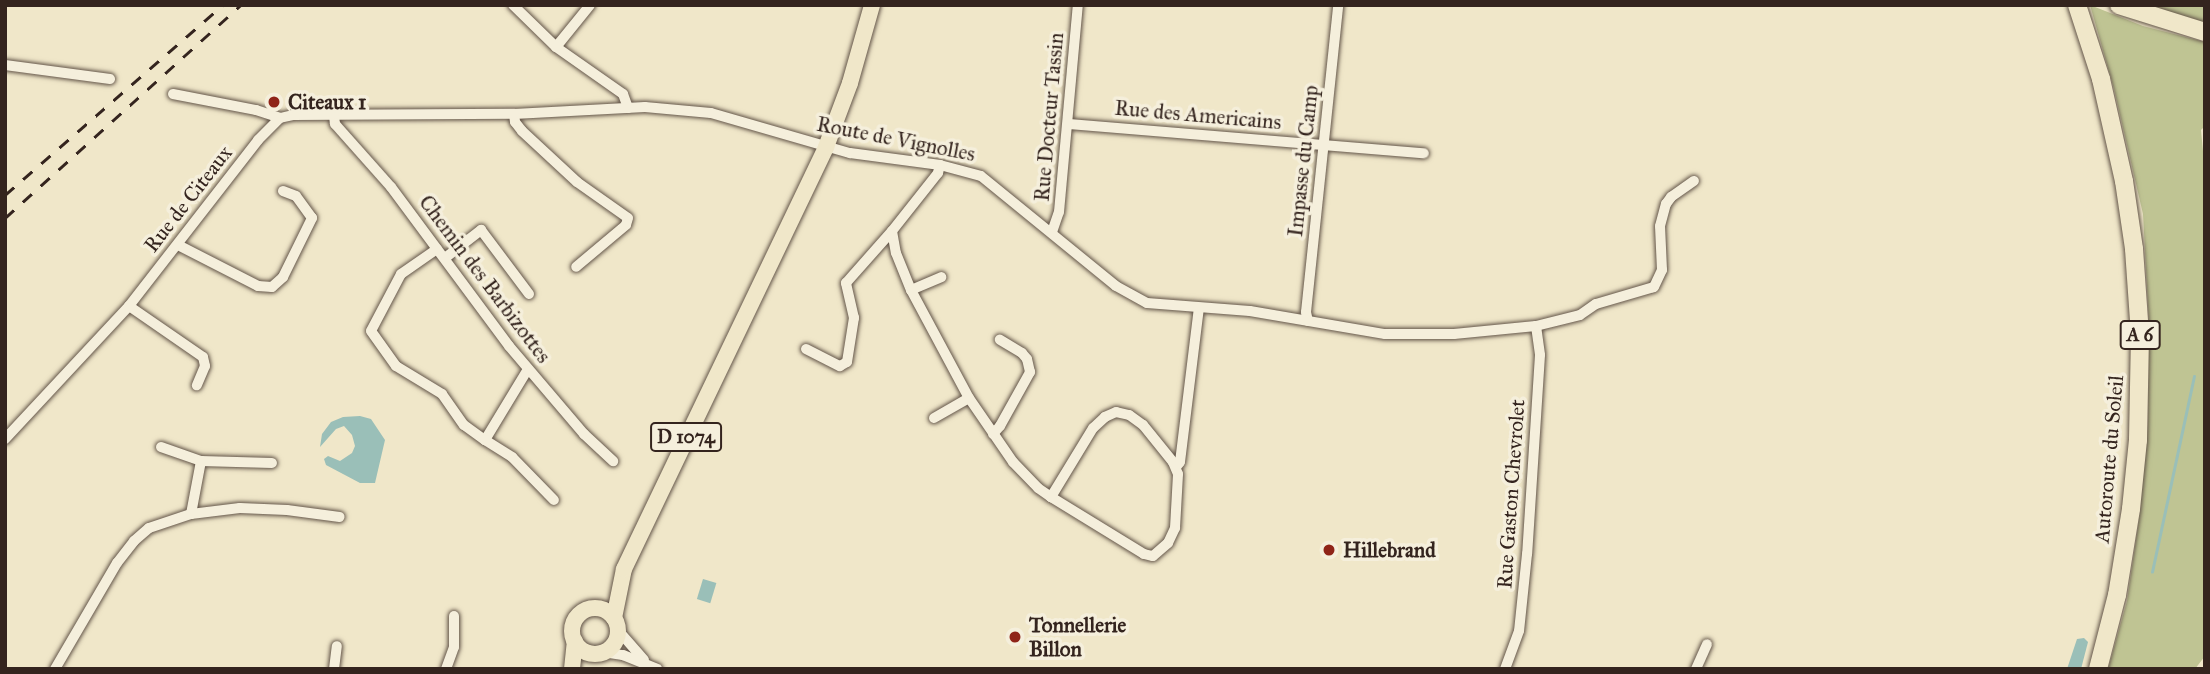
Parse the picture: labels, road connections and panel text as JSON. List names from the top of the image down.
{
  "streets": {
    "highway": ["A 6", "Autoroute du Soleil"],
    "main road": ["D 1074"],
    "street": [
      "Rue des Americains",
      "Rue Docteur Tassin",
      "Route de Vignolles",
      "Impasse du Camp",
      "Rue de Citeaux",
      "Chemin des Barbizottes",
      "Rue Gaston Chevrolet"
    ]
  },
  "crossings": [
    ["Rue des Americains", "Rue Docteur Tassin"],
    ["Rue des Americains", "Impasse du Camp"],
    ["Rue Docteur Tassin", "Route de Vignolles"],
    ["Route de Vignolles", "Impasse du Camp"],
    ["Route de Vignolles", "Rue de Citeaux"],
    ["Route de Vignolles", "Chemin des Barbizottes"],
    ["Route de Vignolles", "D 1074"],
    ["Route de Vignolles", "Rue Gaston Chevrolet"]
  ],
  "places": ["Citeaux 1", "Hillebrand", "Tonnellerie Billon"]
}
